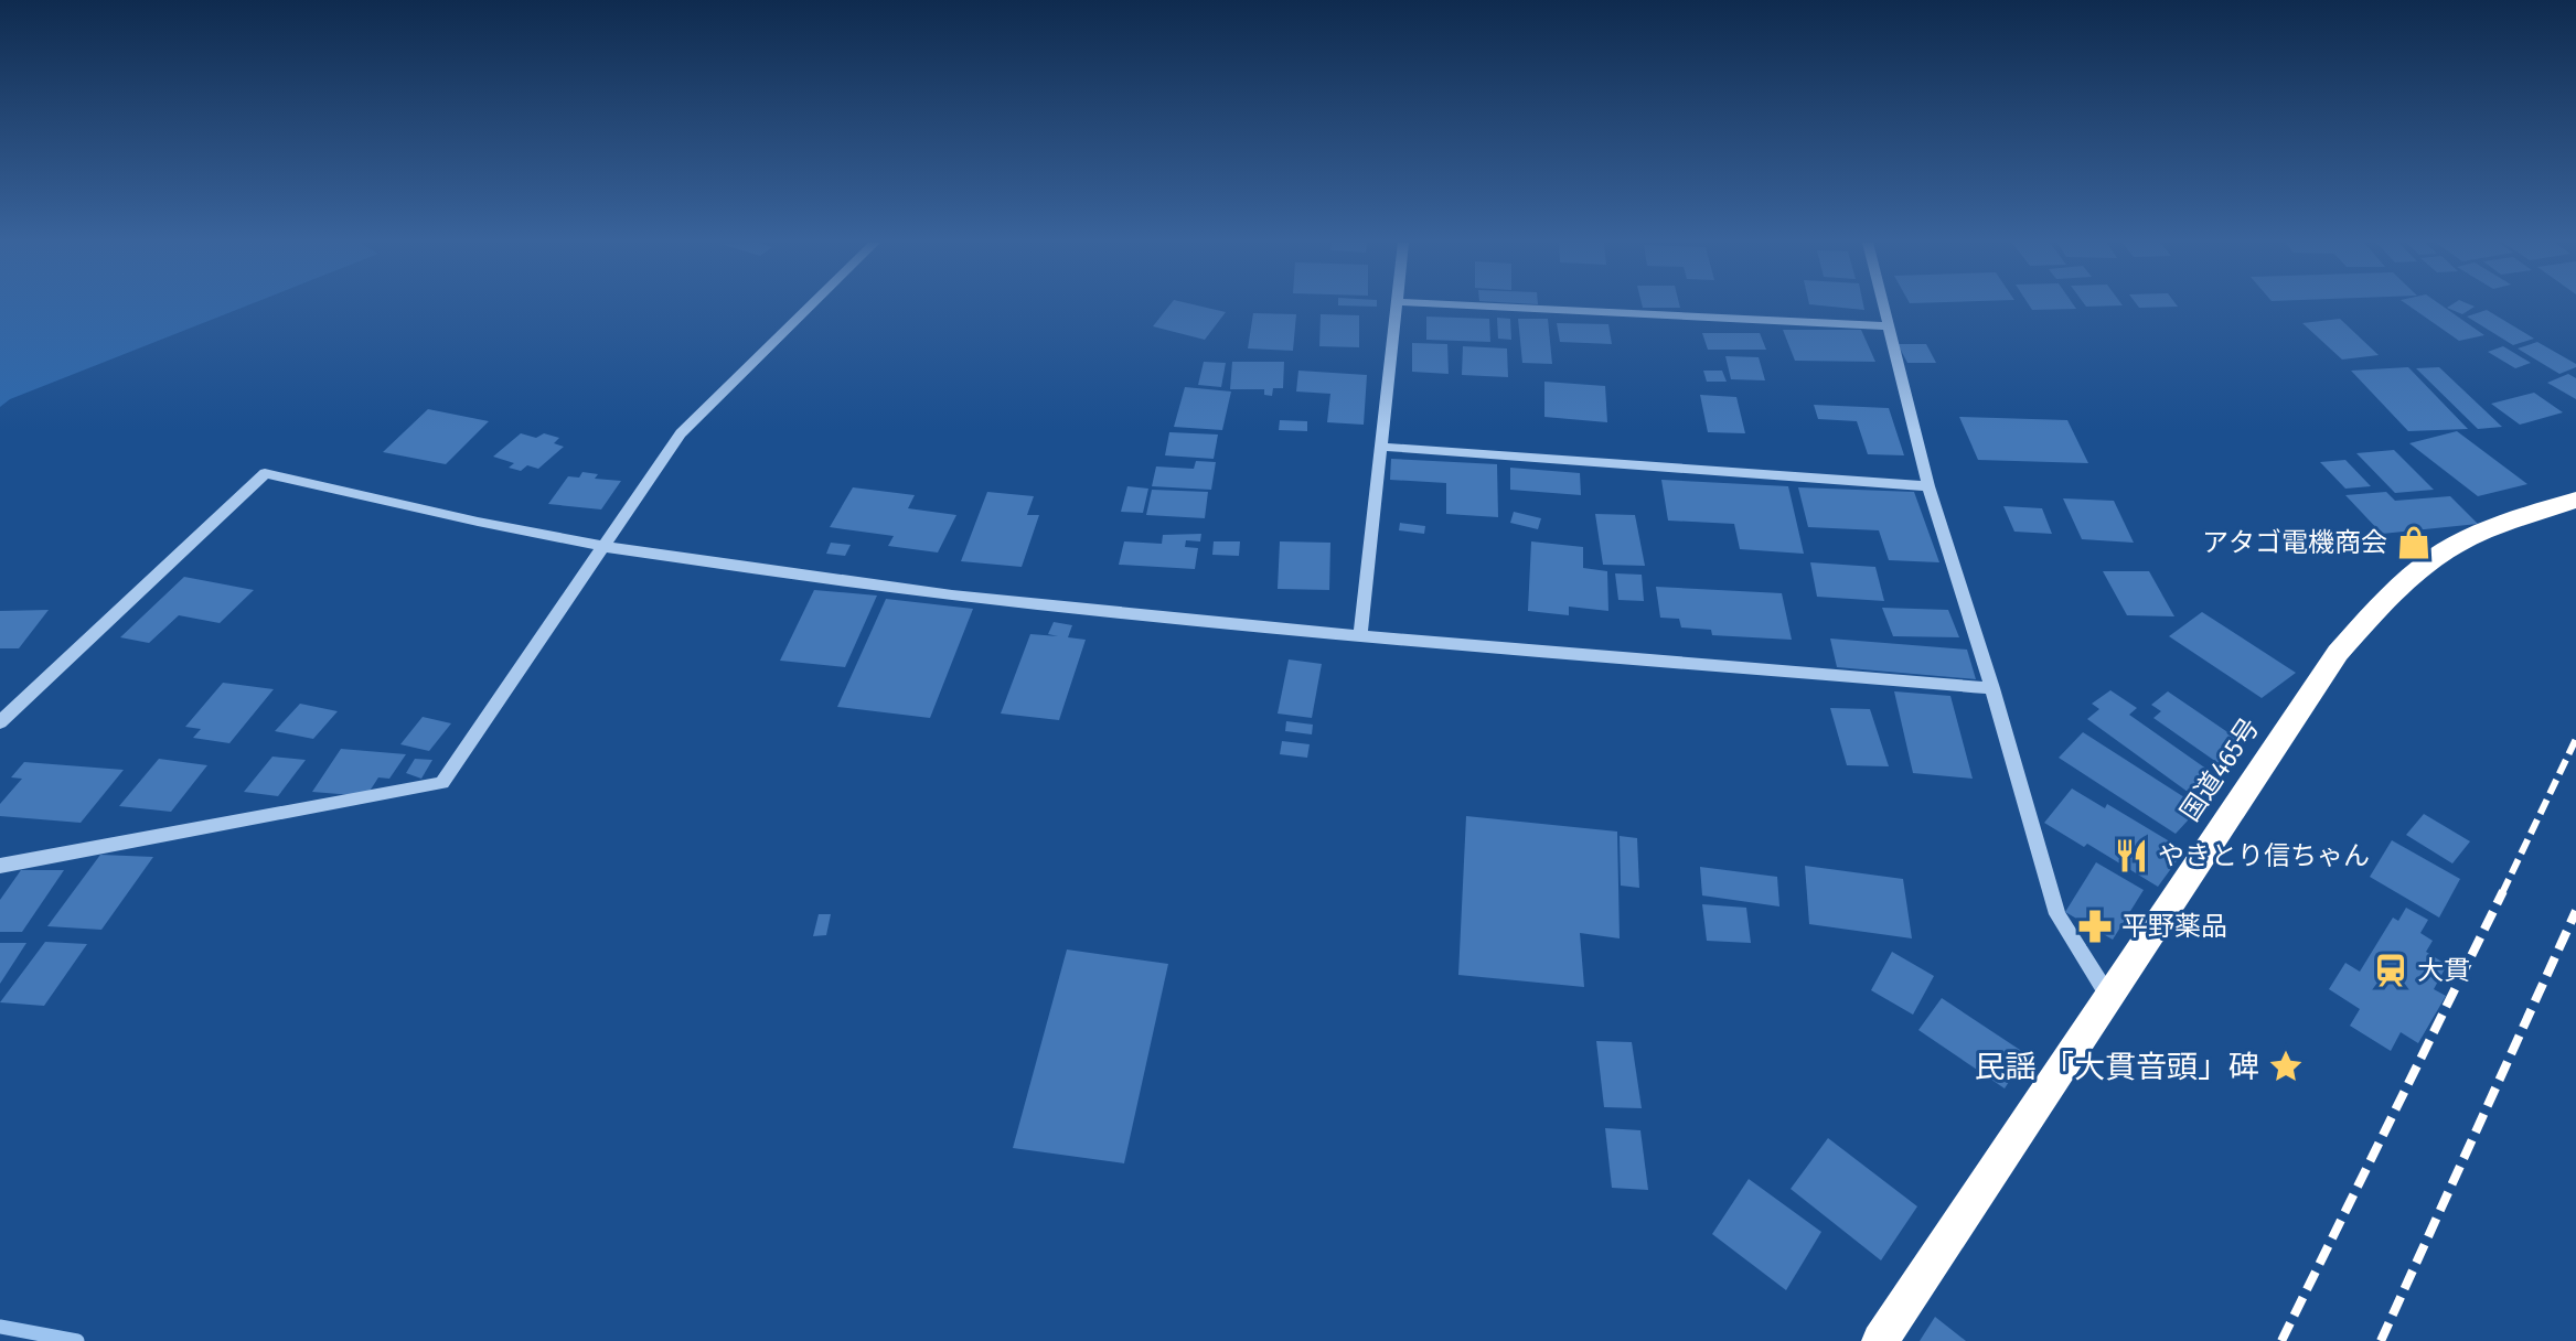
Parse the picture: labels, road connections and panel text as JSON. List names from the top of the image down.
{
  "streets": {
    "highway": ["国道465号"]
  },
  "places": {
    "shop": ["アタゴ電機商会"],
    "restaurant": ["やきとり信ちゃん"],
    "pharmacy": ["平野薬品"],
    "station": ["大貫"],
    "place": ["民謡 「大貫音頭」碑"]
  }
}
